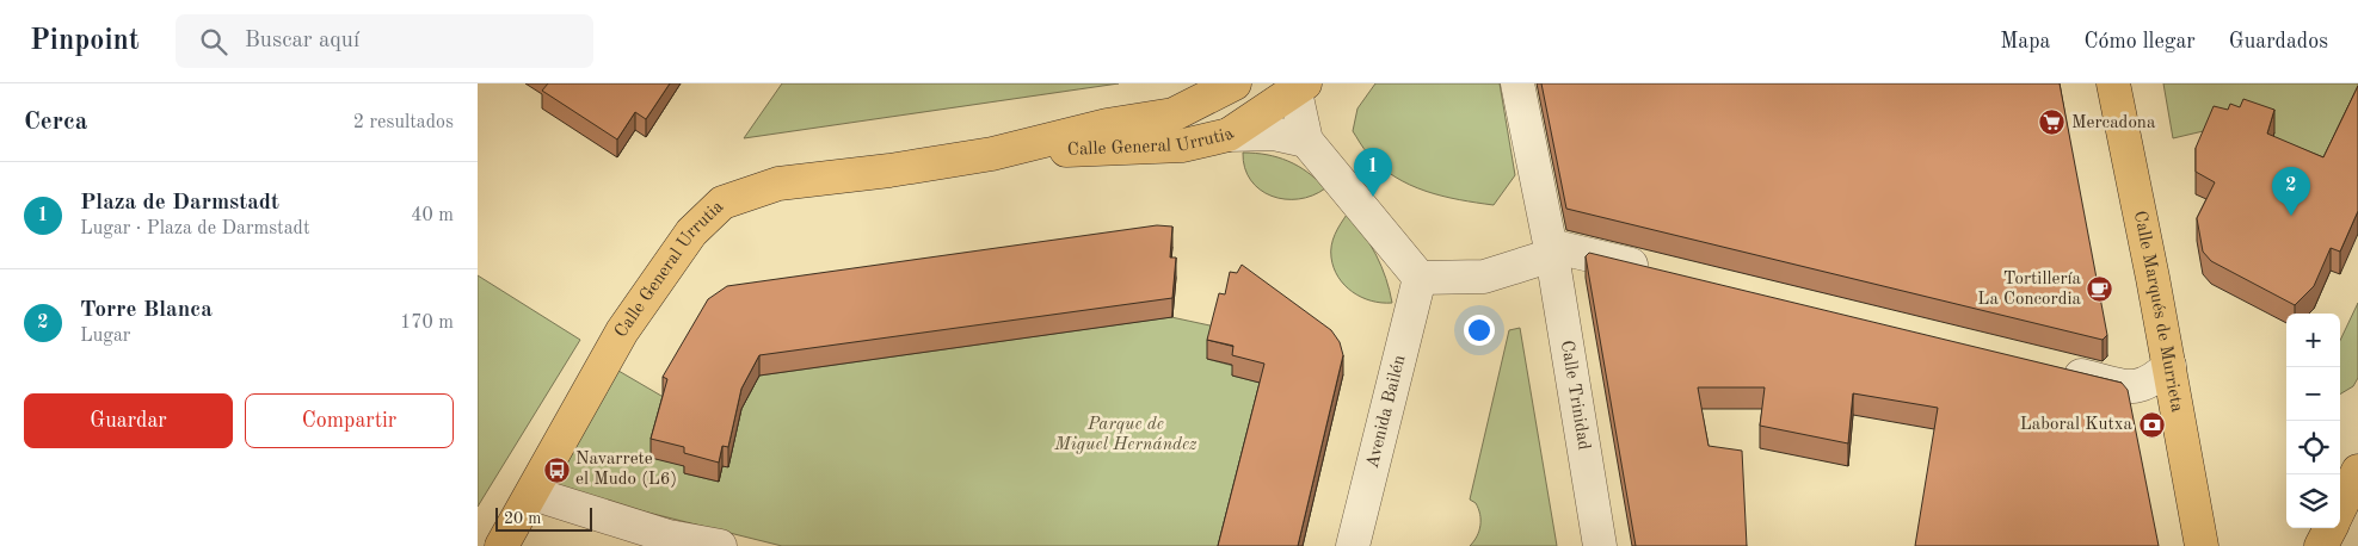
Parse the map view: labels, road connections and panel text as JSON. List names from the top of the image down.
{
  "streets": {
    "main road": ["Calle General Urrutia", "Calle Marqués de Murrieta"],
    "street": ["Calle Trinidad", "Avenida Bailén"]
  },
  "parks": ["Parque de Miguel Hernández"],
  "places": {
    "supermarket": ["Mercadona"],
    "cafe": ["Tortillería La Concordia"],
    "bank": ["Laboral Kutxa"],
    "bus stop": ["Navarrete el Mudo (L6)"]
  },
  "scale_bar": "20 m",
  "page": {
    "header": "Pinpoint",
    "search": "Buscar aquí",
    "nav": ["Mapa", "Cómo llegar", "Guardados"],
    "heading": ["Cerca", "2 resultados"],
    "pins": ["1", "2"],
    "list": [
      {
        "mark": "1",
        "name": "Plaza de Darmstadt",
        "note": "Lugar · Plaza de Darmstadt",
        "value": "40 m"
      },
      {
        "mark": "2",
        "name": "Torre Blanca",
        "note": "Lugar",
        "value": "170 m"
      }
    ],
    "map_buttons": ["+", "−"],
    "buttons": ["Guardar", "Compartir"],
    "scale": "20 m"
  }
}
